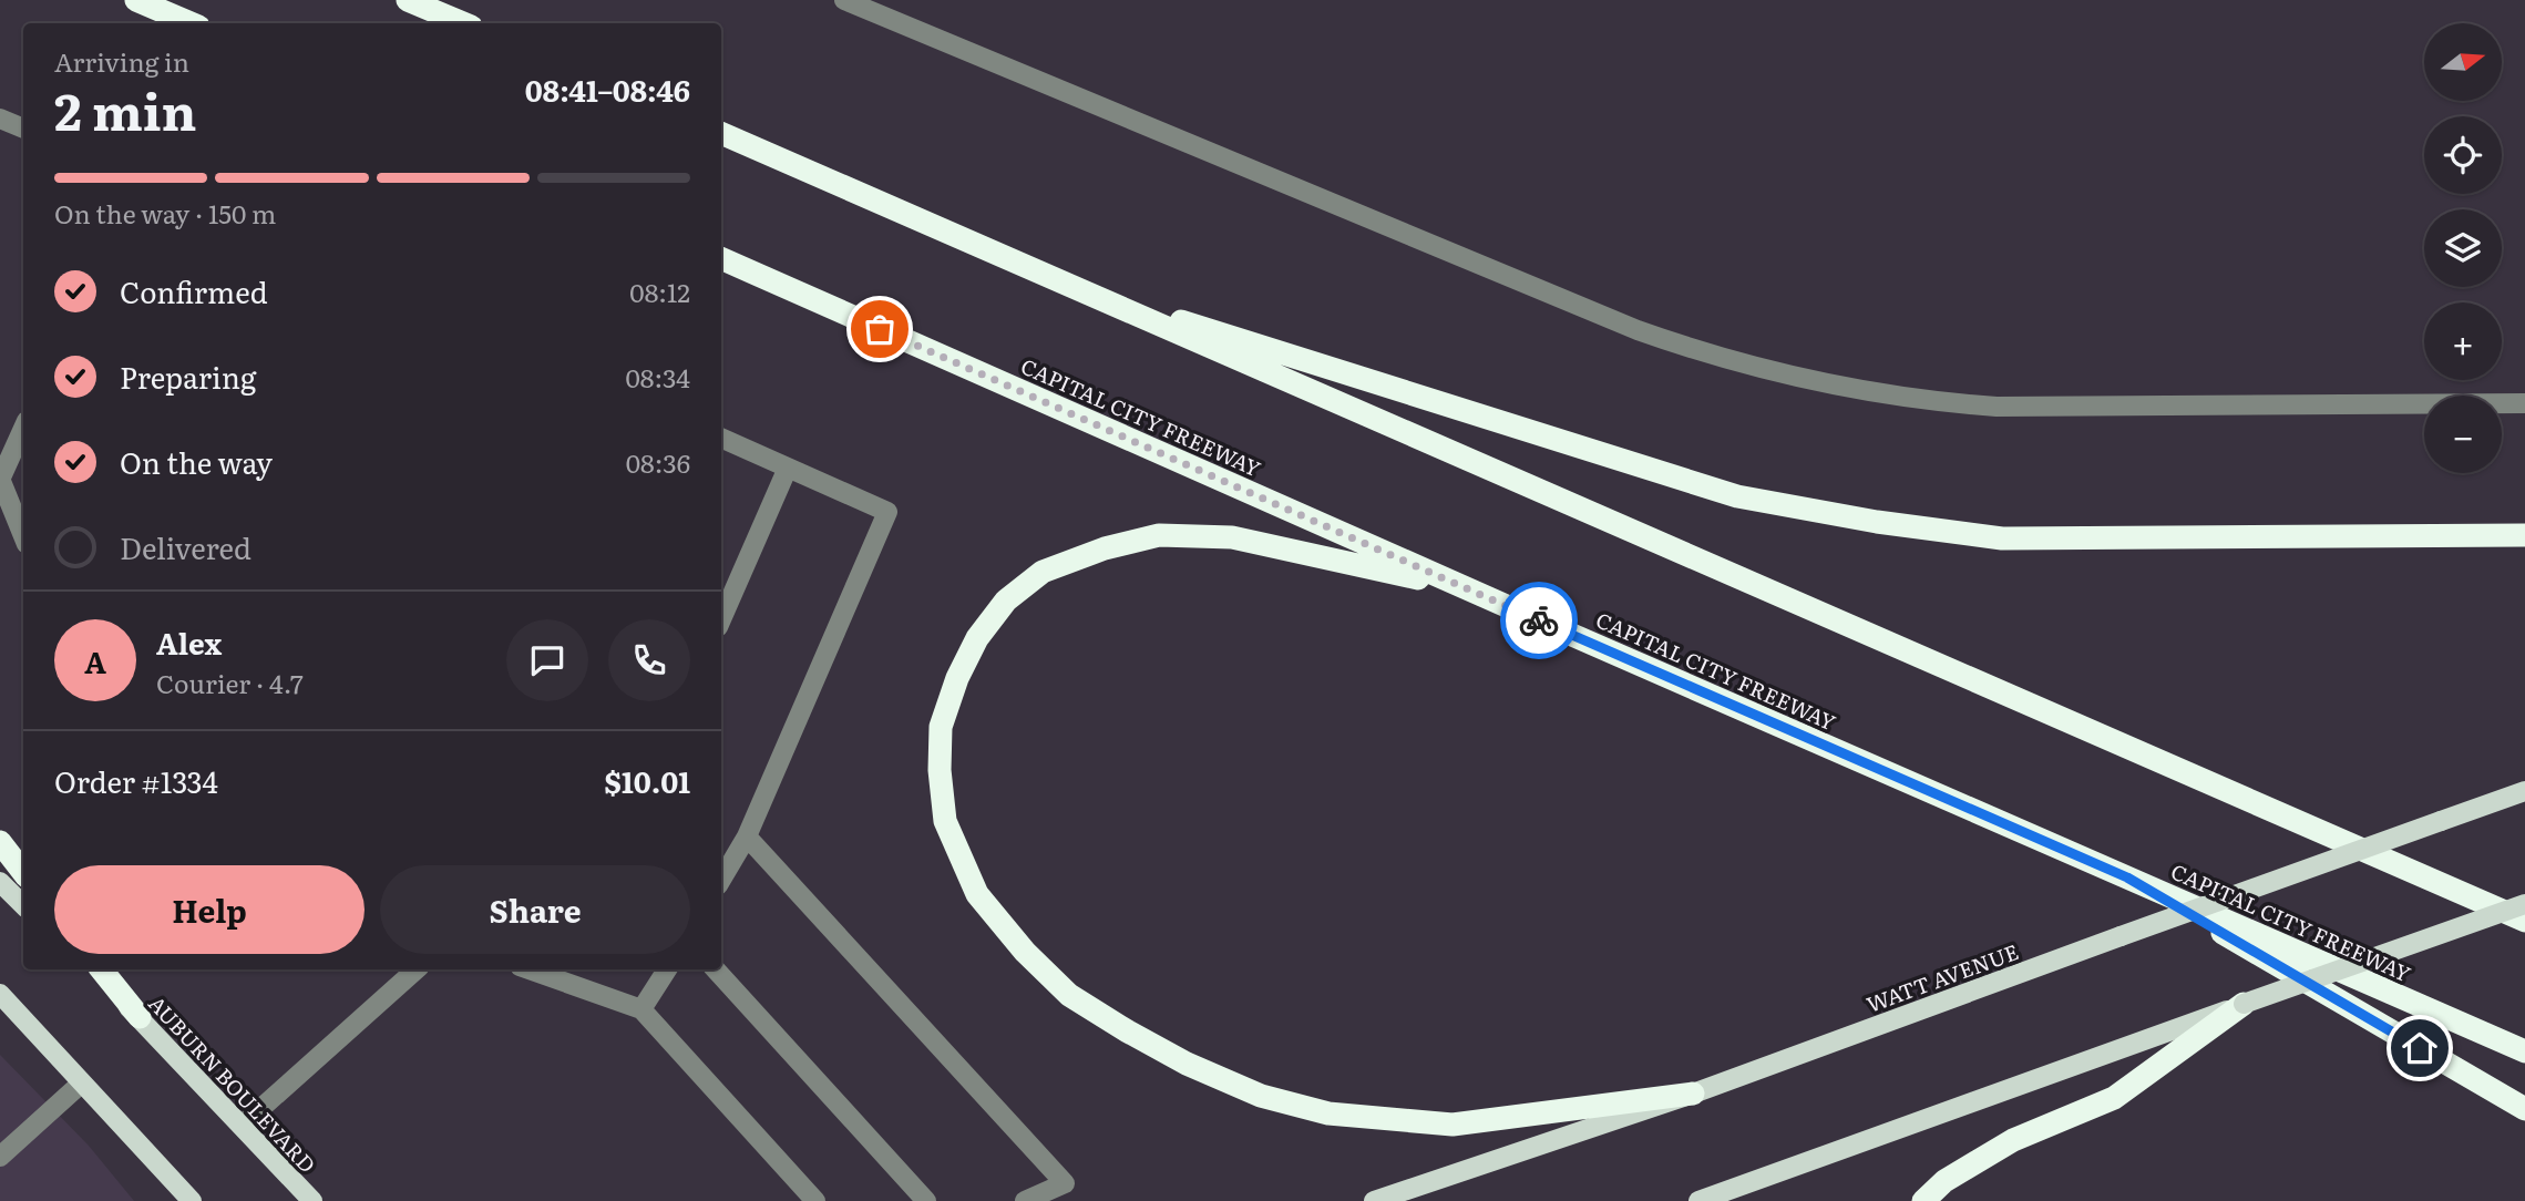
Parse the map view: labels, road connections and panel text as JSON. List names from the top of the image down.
{
  "streets": {
    "highway": ["CAPITAL CITY FREEWAY"],
    "main road": ["WATT AVENUE", "AUBURN BOULEVARD"]
  },
  "north": "right",
  "page": {
    "map_buttons": ["+", "−"],
    "heading": ["2 min", "Arriving in", "08:41–08:46"],
    "panel": [
      "Alex",
      "Courier · 4.7",
      "Order #1334",
      "$10.01"
    ],
    "bar": "On the way · 150 m",
    "list": [
      ["Confirmed", "08:12"],
      ["Preparing", "08:34"],
      ["On the way", "08:36"],
      "Delivered"
    ],
    "round": "A",
    "buttons": ["Help", "Share"]
  }
}
